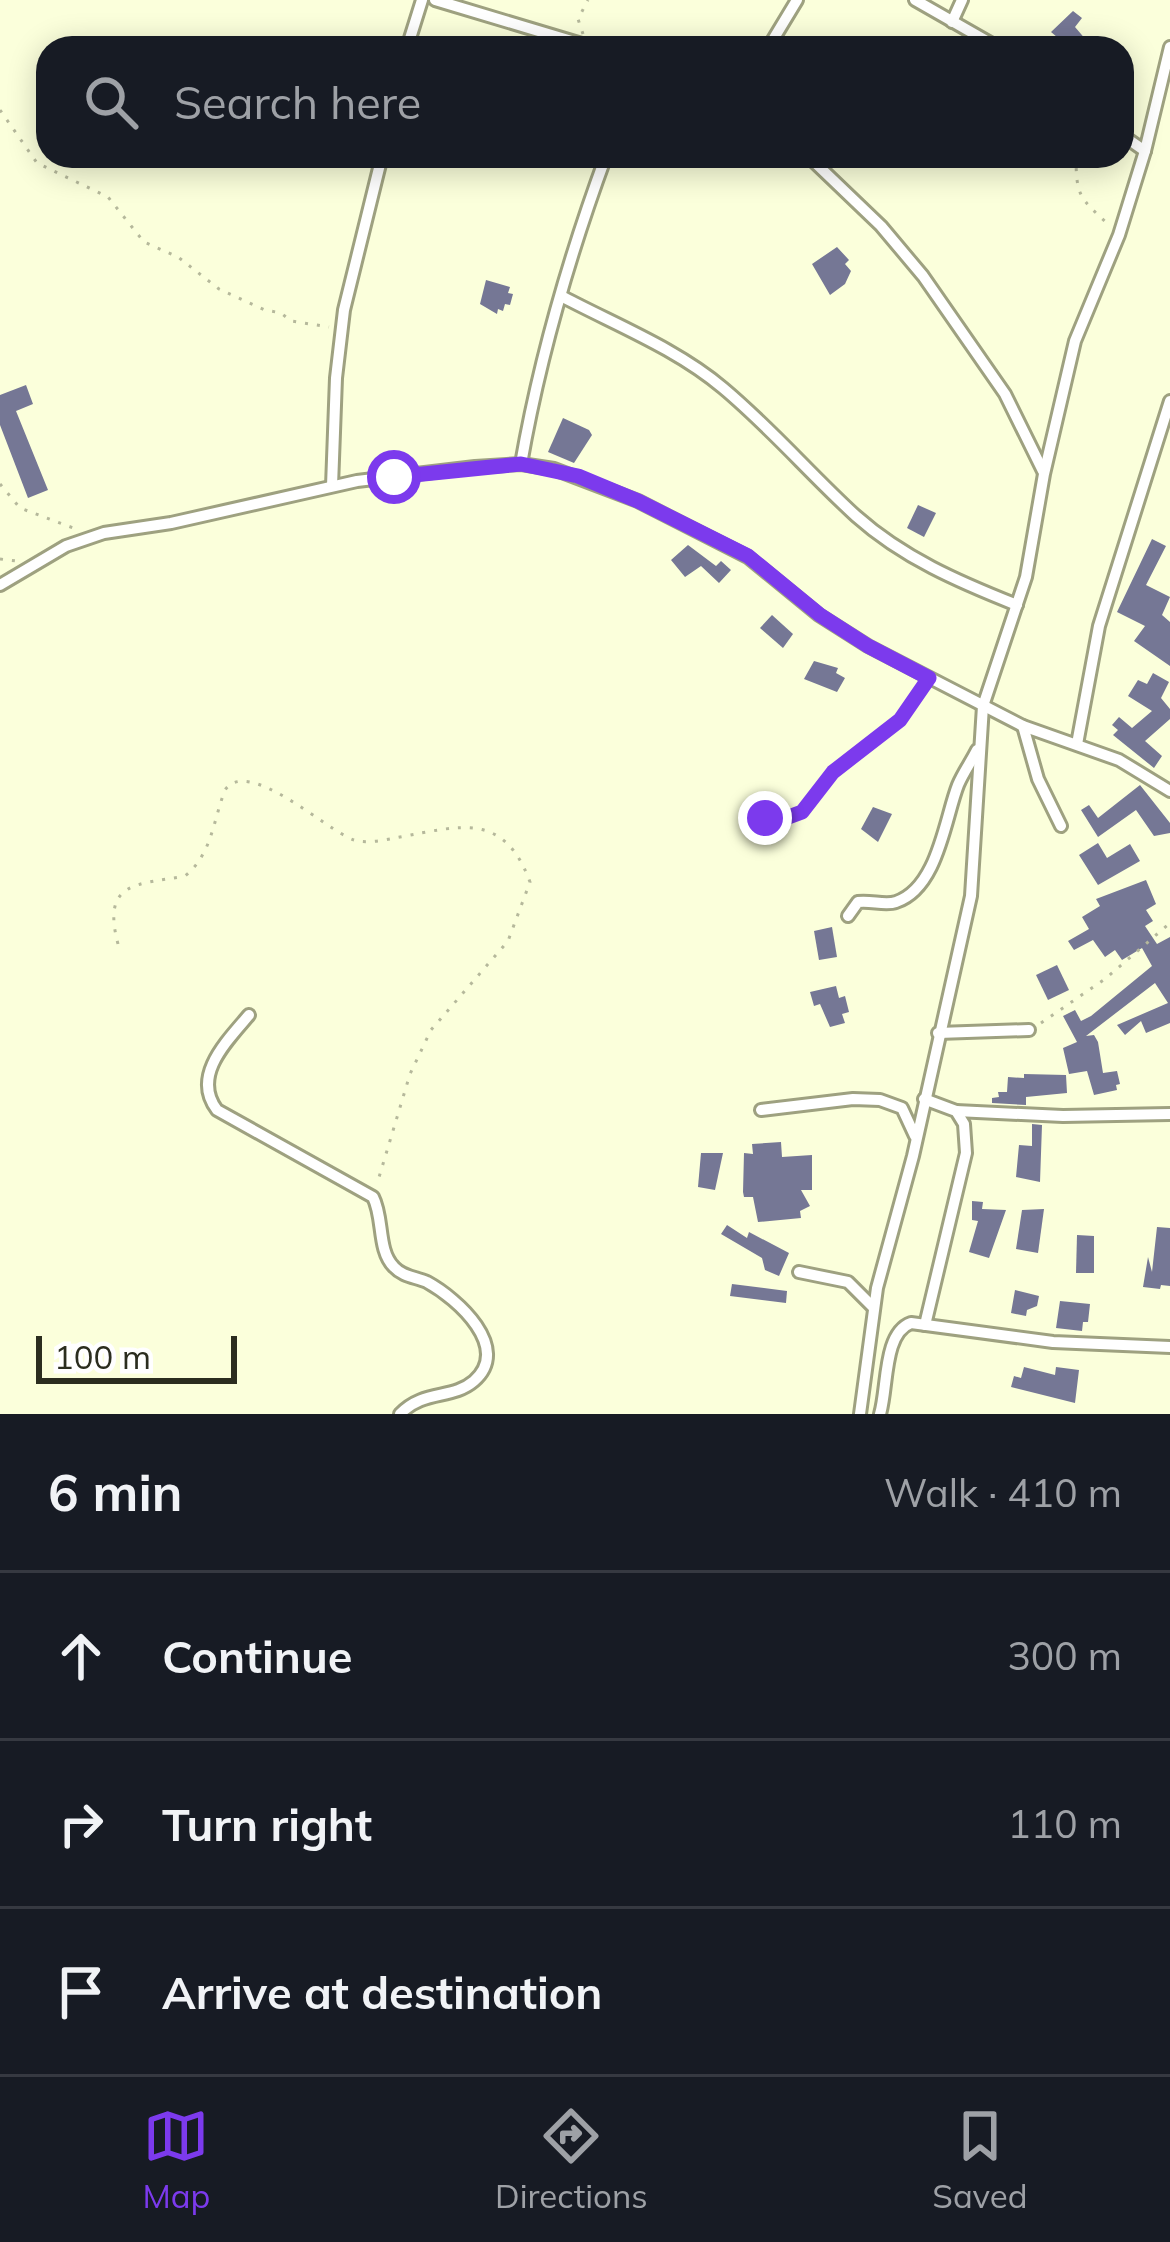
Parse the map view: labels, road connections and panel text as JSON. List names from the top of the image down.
{
  "scale_bar": "100 m",
  "page": {
    "search": "Search here",
    "scale": "100 m",
    "heading": ["6 min", "Walk · 410 m"],
    "list": [
      ["Continue", "300 m"],
      ["Turn right", "110 m"],
      "Arrive at destination"
    ],
    "nav": ["Map", "Directions", "Saved"]
  }
}
